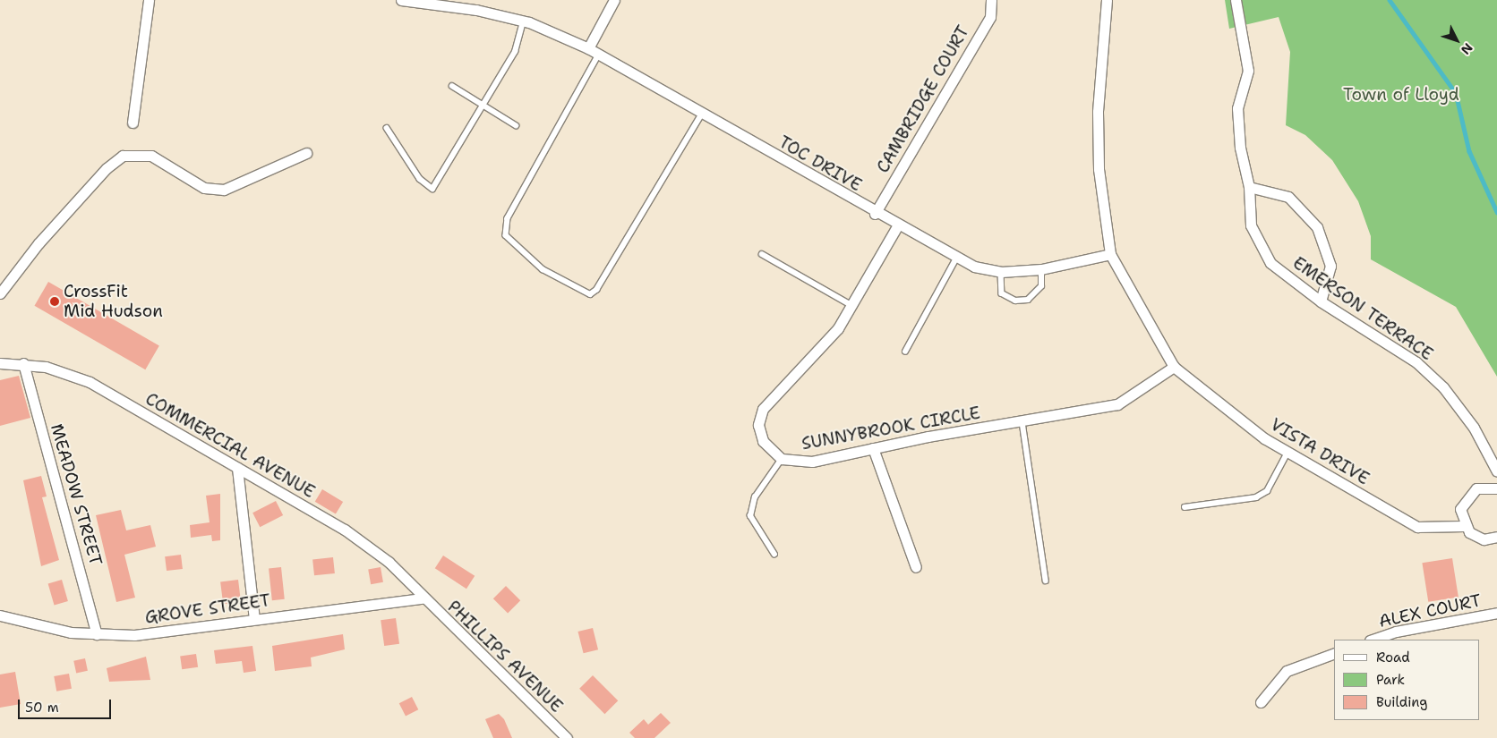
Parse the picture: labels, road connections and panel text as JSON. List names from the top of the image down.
{
  "streets": {
    "street": [
      "CAMBRIDGE COURT",
      "TOC DRIVE",
      "EMERSON TERRACE",
      "SUNNYBROOK CIRCLE",
      "COMMERCIAL AVENUE",
      "VISTA DRIVE",
      "MEADOW STREET",
      "GROVE STREET",
      "ALEX COURT",
      "PHILLIPS AVENUE"
    ]
  },
  "crossings": [
    ["CAMBRIDGE COURT", "TOC DRIVE"],
    ["TOC DRIVE", "SUNNYBROOK CIRCLE"],
    ["SUNNYBROOK CIRCLE", "VISTA DRIVE"],
    ["COMMERCIAL AVENUE", "MEADOW STREET"],
    ["COMMERCIAL AVENUE", "GROVE STREET"],
    ["COMMERCIAL AVENUE", "PHILLIPS AVENUE"],
    ["MEADOW STREET", "GROVE STREET"],
    ["GROVE STREET", "PHILLIPS AVENUE"]
  ],
  "parks": ["Town of Lloyd"],
  "places": ["CrossFit Mid Hudson"],
  "legend": ["Road", "Park", "Building"],
  "scale_bar": "50 m",
  "north": "bottom right"
}
